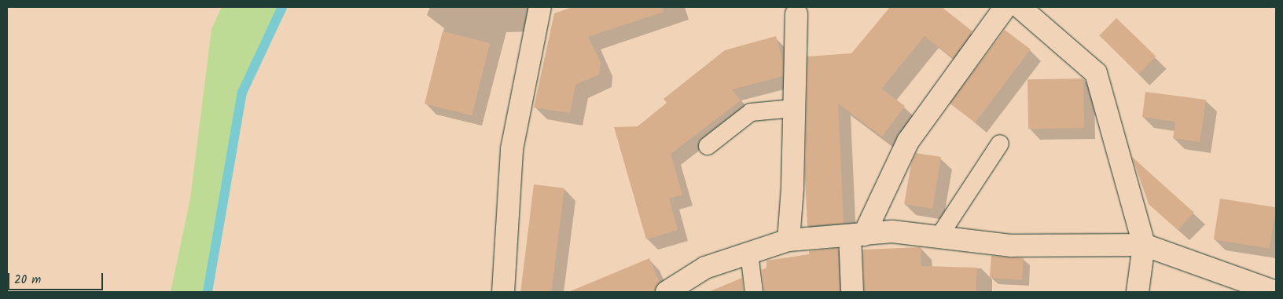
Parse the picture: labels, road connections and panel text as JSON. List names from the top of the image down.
{
  "scale_bar": "20 m"
}
